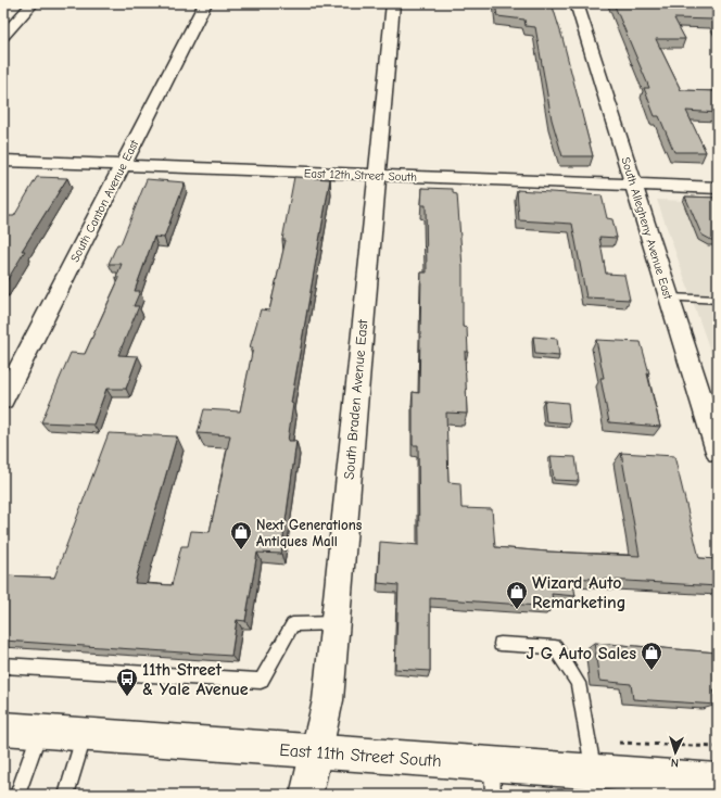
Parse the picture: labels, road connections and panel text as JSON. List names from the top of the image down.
{
  "streets": {
    "main road": ["East 11th Street South"],
    "street": [
      "East 12th Street South",
      "South Canton Avenue East",
      "South Allegheny Avenue East",
      "South Braden Avenue East"
    ]
  },
  "crossings": [
    ["East 12th Street South", "South Canton Avenue East"],
    ["East 12th Street South", "South Allegheny Avenue East"],
    ["East 12th Street South", "South Braden Avenue East"],
    ["South Braden Avenue East", "East 11th Street South"]
  ],
  "places": {
    "shop": ["Next Generations Antiques Mall", "Wizard Auto Remarketing", "J G Auto Sales"],
    "bus stop": ["11th Street & Yale Avenue"]
  },
  "north": "bottom"
}
